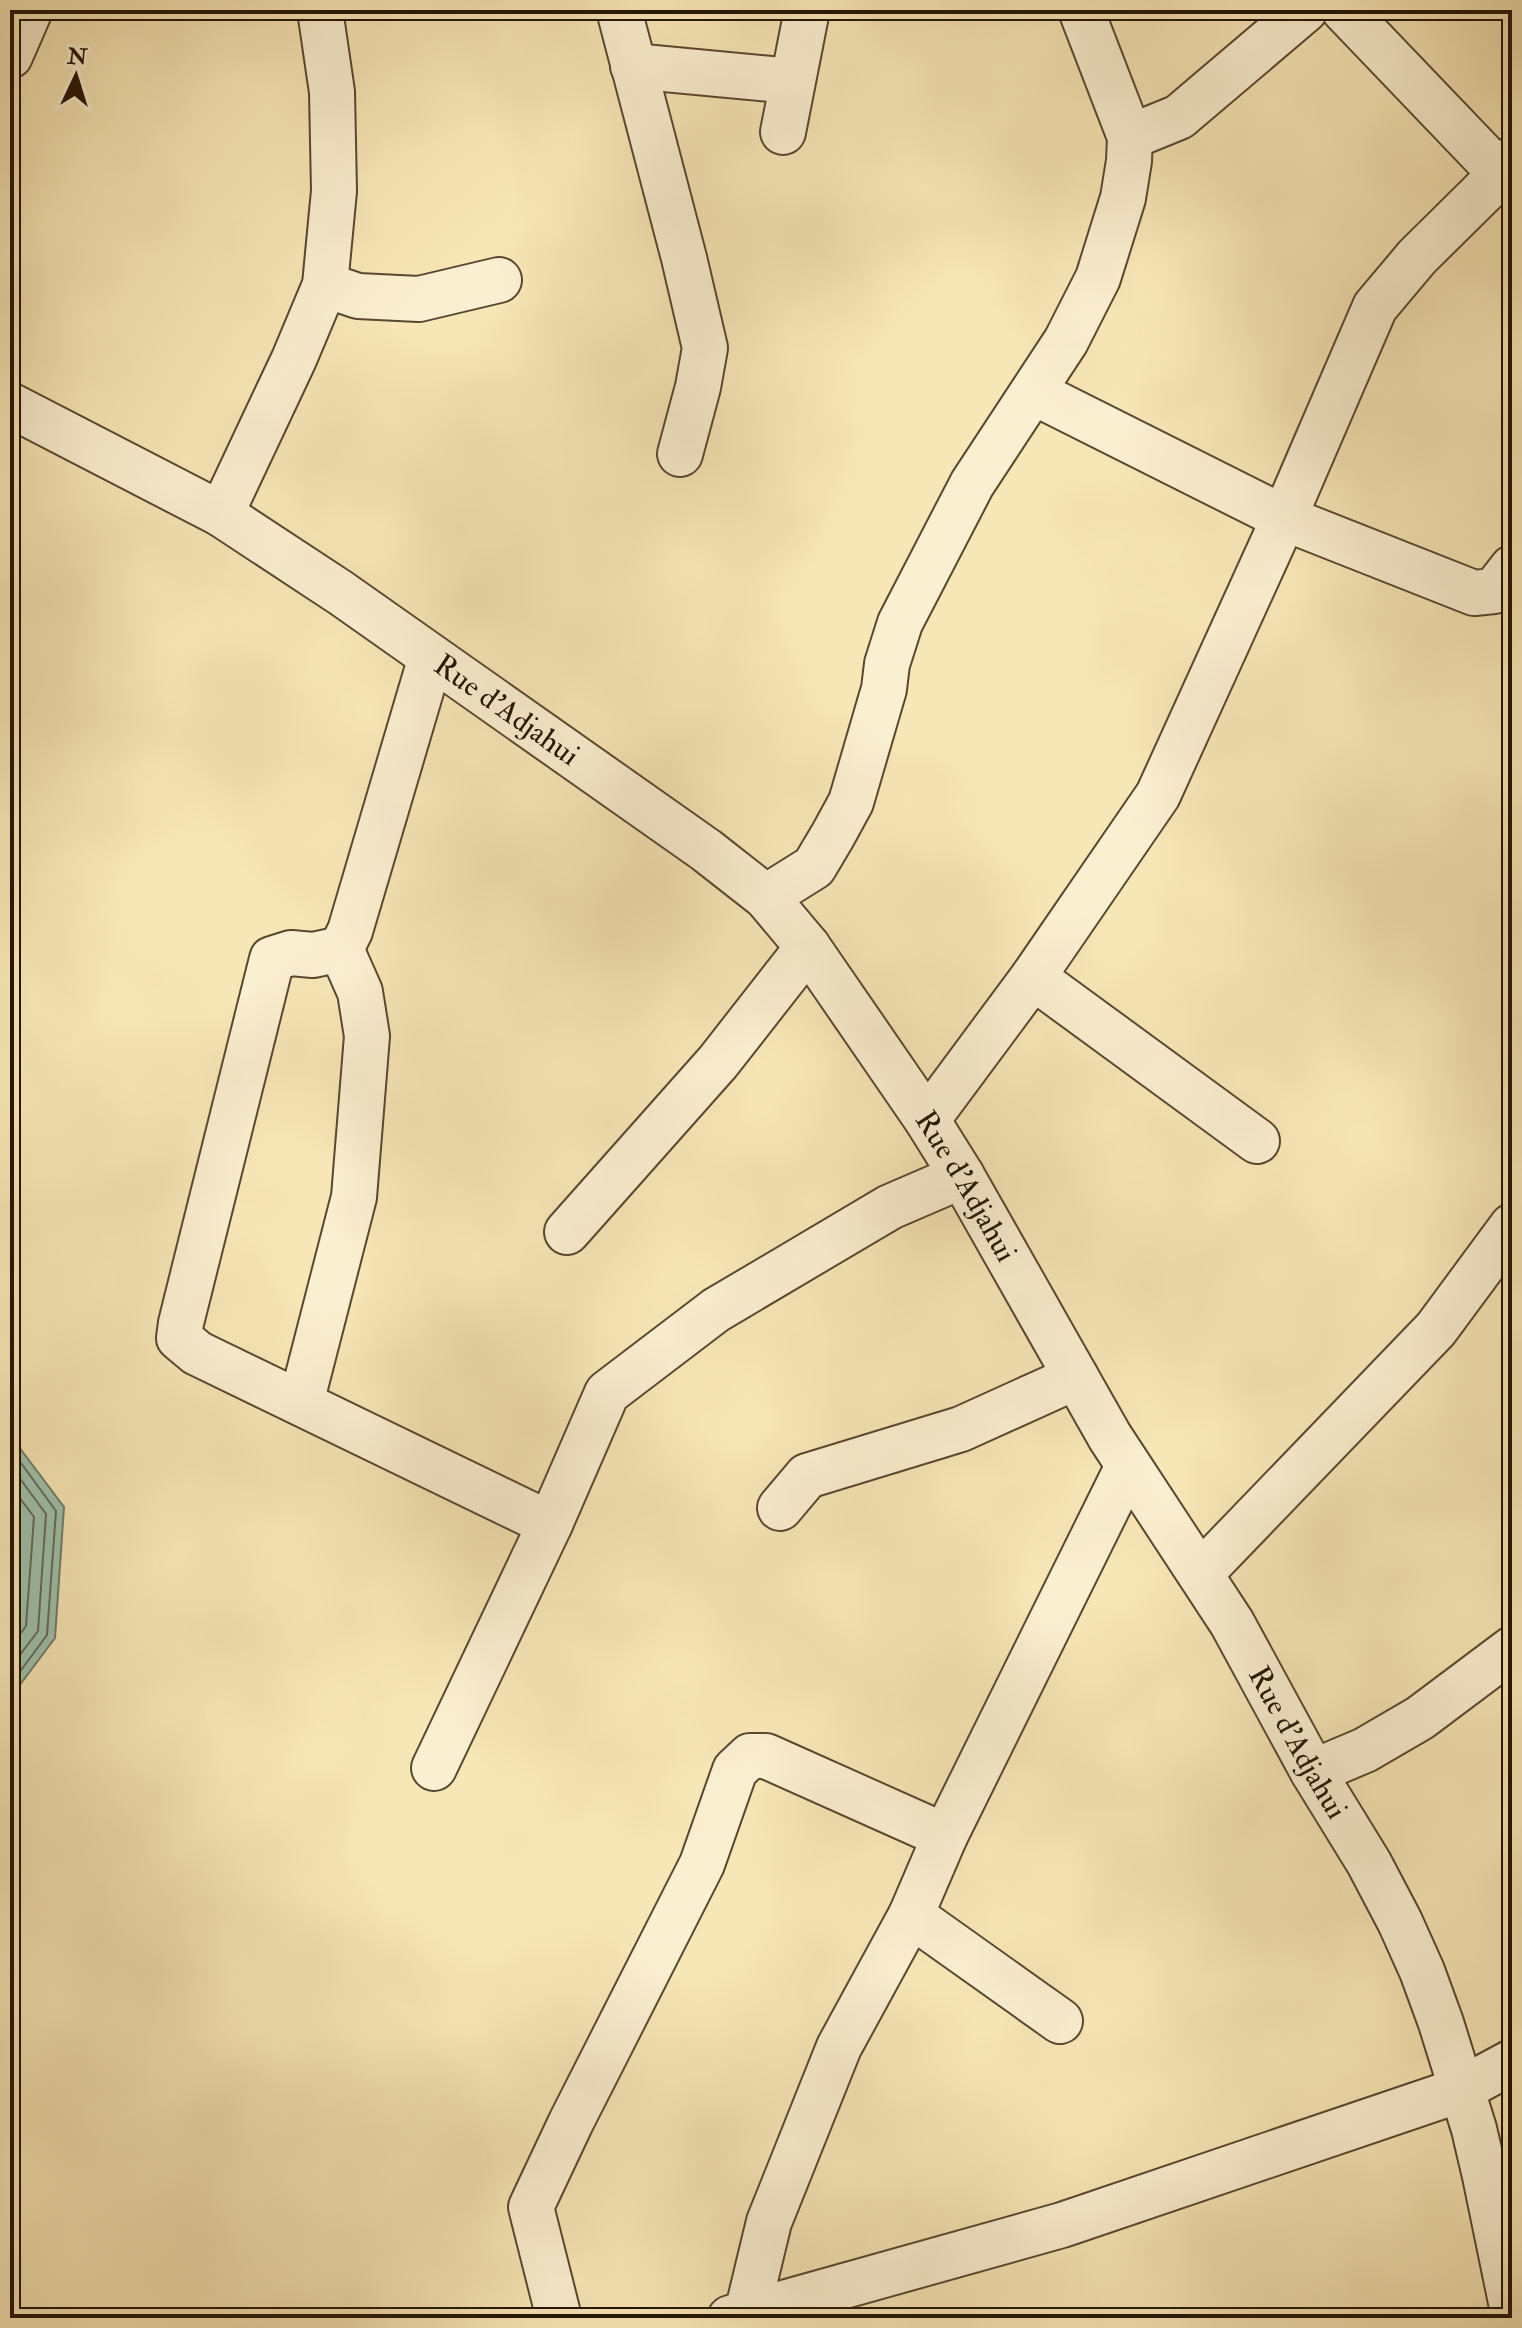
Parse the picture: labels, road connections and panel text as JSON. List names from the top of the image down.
{
  "streets": {
    "street": ["Rue d'Adjahui"]
  },
  "north": "top"
}
